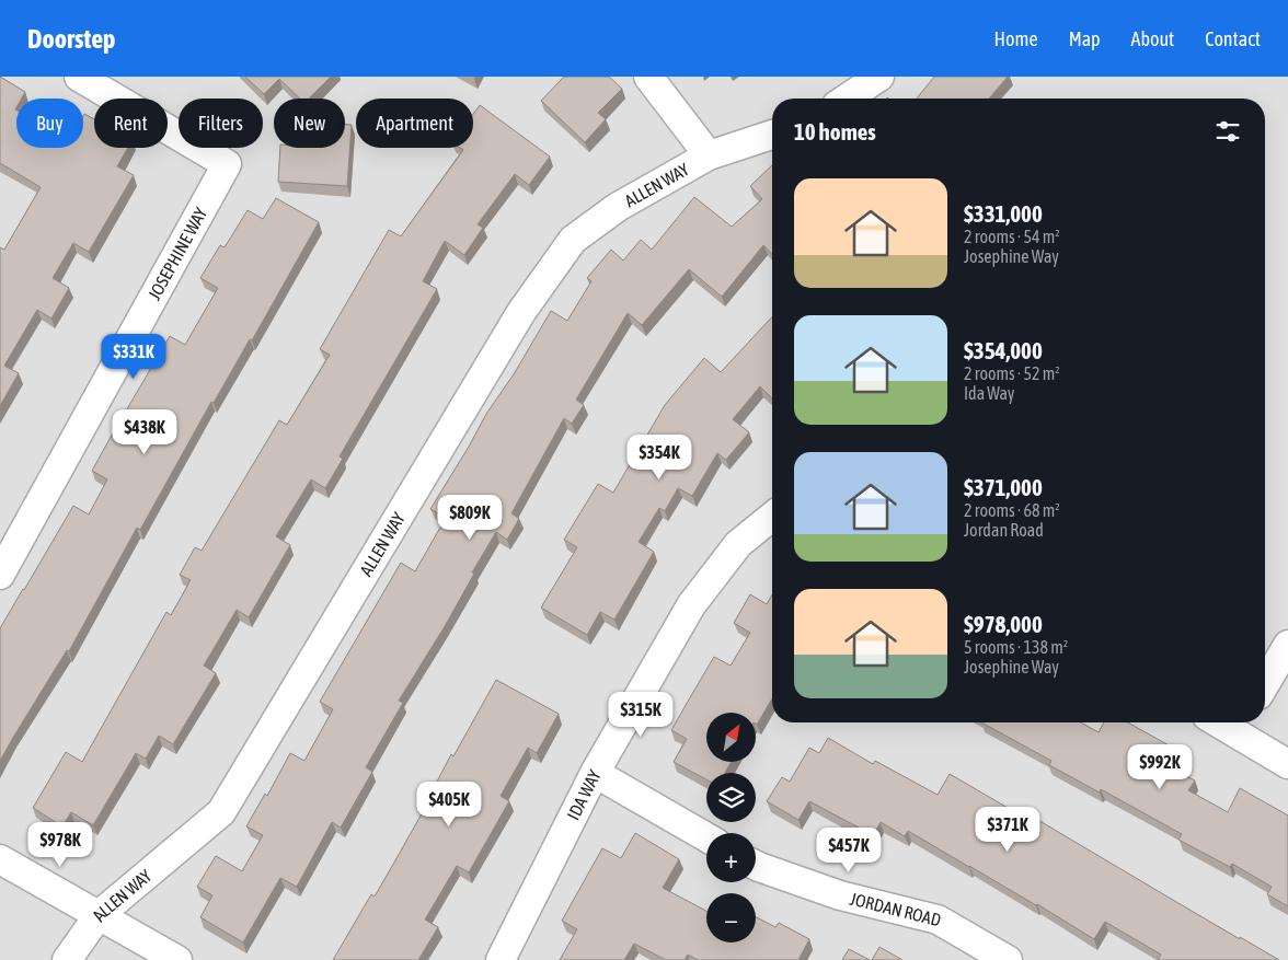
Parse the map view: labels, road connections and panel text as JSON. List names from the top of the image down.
{
  "streets": {
    "street": [
      "ALLEN WAY",
      "JOSEPHINE WAY",
      "IDA WAY",
      "JORDAN ROAD"
    ]
  },
  "north": "top right",
  "page": {
    "header": "Doorstep",
    "nav": [
      "Home",
      "Map",
      "About",
      "Contact"
    ],
    "chip": [
      "Buy",
      "Rent",
      "Filters",
      "New",
      "Apartment"
    ],
    "heading": "10 homes",
    "list": [
      {
        "name": "$331,000",
        "note": "2 rooms · 54 m² · Josephine Way"
      },
      {
        "name": "$354,000",
        "note": "2 rooms · 52 m² · Ida Way"
      },
      {
        "name": "$371,000",
        "note": "2 rooms · 68 m² · Jordan Road"
      },
      {
        "name": "$978,000",
        "note": "5 rooms · 138 m² · Josephine Way"
      }
    ],
    "price": [
      "$331K",
      "$438K",
      "$354K",
      "$809K",
      "$315K",
      "$992K",
      "$405K",
      "$371K",
      "$978K",
      "$457K"
    ],
    "map_buttons": ["+", "−"]
  }
}
